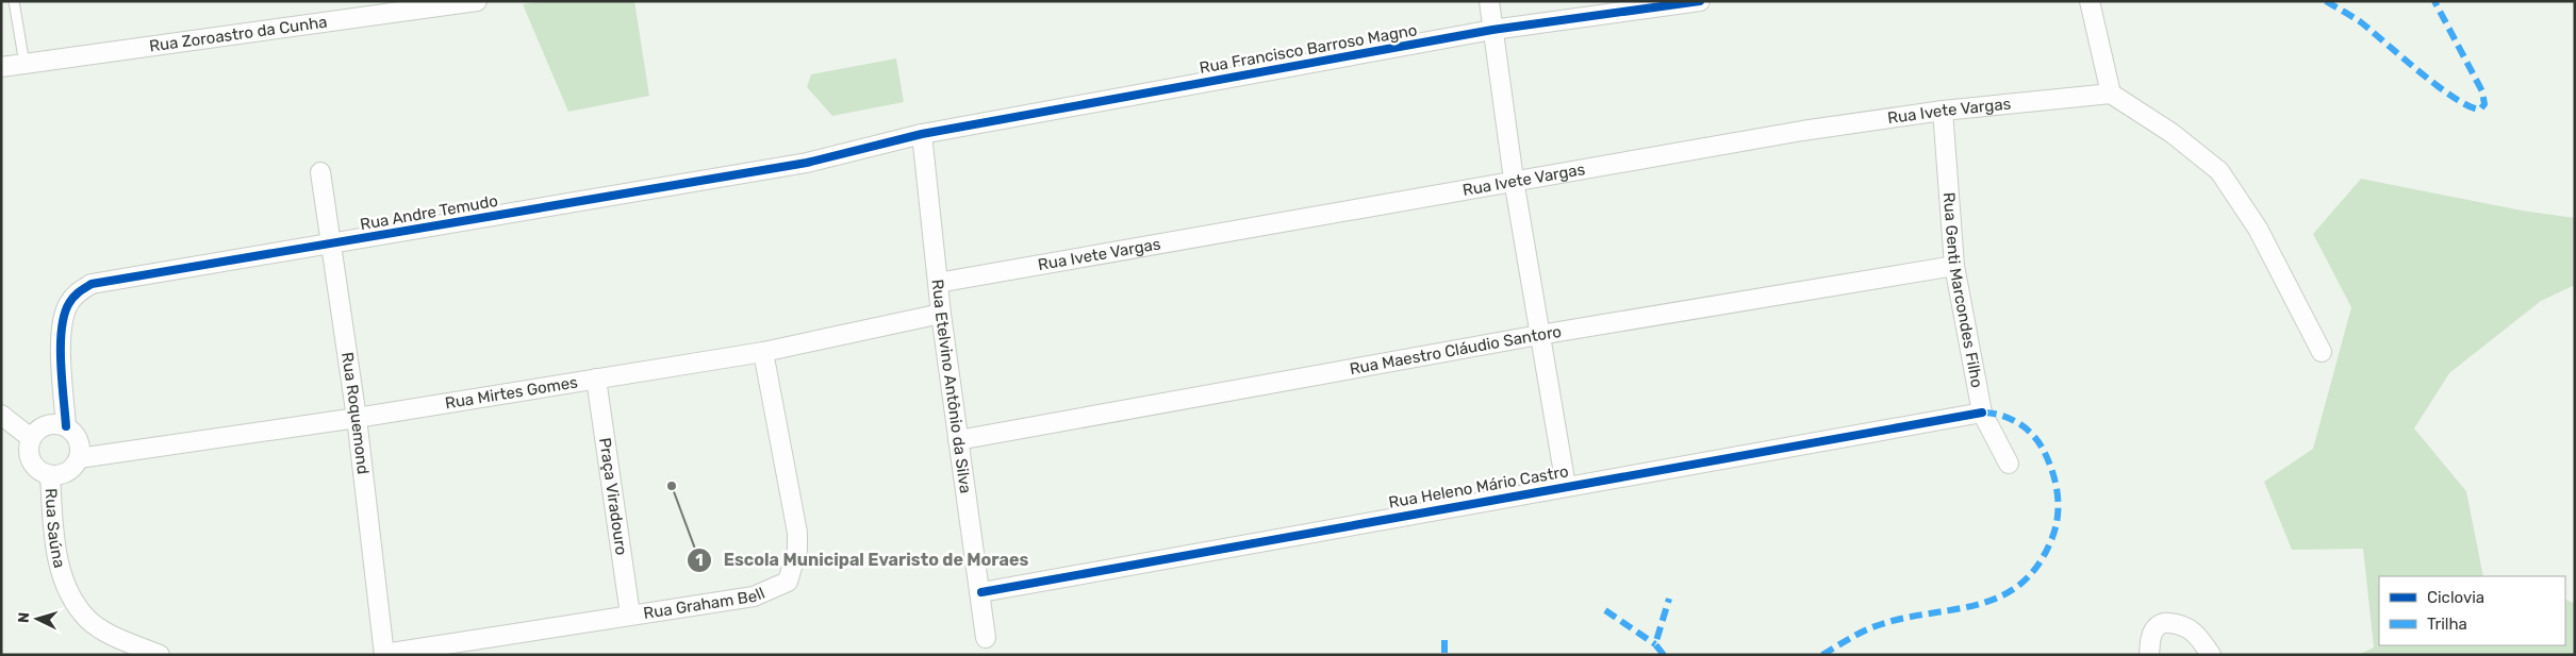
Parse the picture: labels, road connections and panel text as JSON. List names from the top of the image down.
{
  "streets": {
    "street": [
      "Rua Zoroastro da Cunha",
      "Rua Francisco Barroso Magno",
      "Rua Ivete Vargas",
      "Rua Andre Temudo",
      "Rua Genti Marcondes Filho",
      "Rua Maestro Cláudio Santoro",
      "Rua Etelvino Antônio da Silva",
      "Rua Mirtes Gomes",
      "Rua Roquemond",
      "Rua Heleno Mário Castro",
      "Praça Viradouro",
      "Rua Saúna",
      "Rua Graham Bell"
    ]
  },
  "crossings": [
    ["Rua Francisco Barroso Magno", "Rua Andre Temudo"],
    ["Rua Francisco Barroso Magno", "Rua Etelvino Antônio da Silva"],
    ["Rua Ivete Vargas", "Rua Genti Marcondes Filho"],
    ["Rua Ivete Vargas", "Rua Etelvino Antônio da Silva"],
    ["Rua Andre Temudo", "Rua Etelvino Antônio da Silva"],
    ["Rua Andre Temudo", "Rua Mirtes Gomes"],
    ["Rua Andre Temudo", "Rua Roquemond"],
    ["Rua Andre Temudo", "Rua Saúna"],
    ["Rua Genti Marcondes Filho", "Rua Maestro Cláudio Santoro"],
    ["Rua Genti Marcondes Filho", "Rua Heleno Mário Castro"],
    ["Rua Maestro Cláudio Santoro", "Rua Etelvino Antônio da Silva"],
    ["Rua Etelvino Antônio da Silva", "Rua Mirtes Gomes"],
    ["Rua Etelvino Antônio da Silva", "Rua Heleno Mário Castro"],
    ["Rua Mirtes Gomes", "Rua Roquemond"],
    ["Rua Mirtes Gomes", "Praça Viradouro"],
    ["Rua Mirtes Gomes", "Rua Saúna"],
    ["Rua Mirtes Gomes", "Rua Graham Bell"],
    ["Rua Roquemond", "Rua Graham Bell"],
    ["Praça Viradouro", "Rua Graham Bell"]
  ],
  "places": ["Escola Municipal Evaristo de Moraes"],
  "legend": ["Ciclovia", "Trilha"],
  "north": "left"
}
